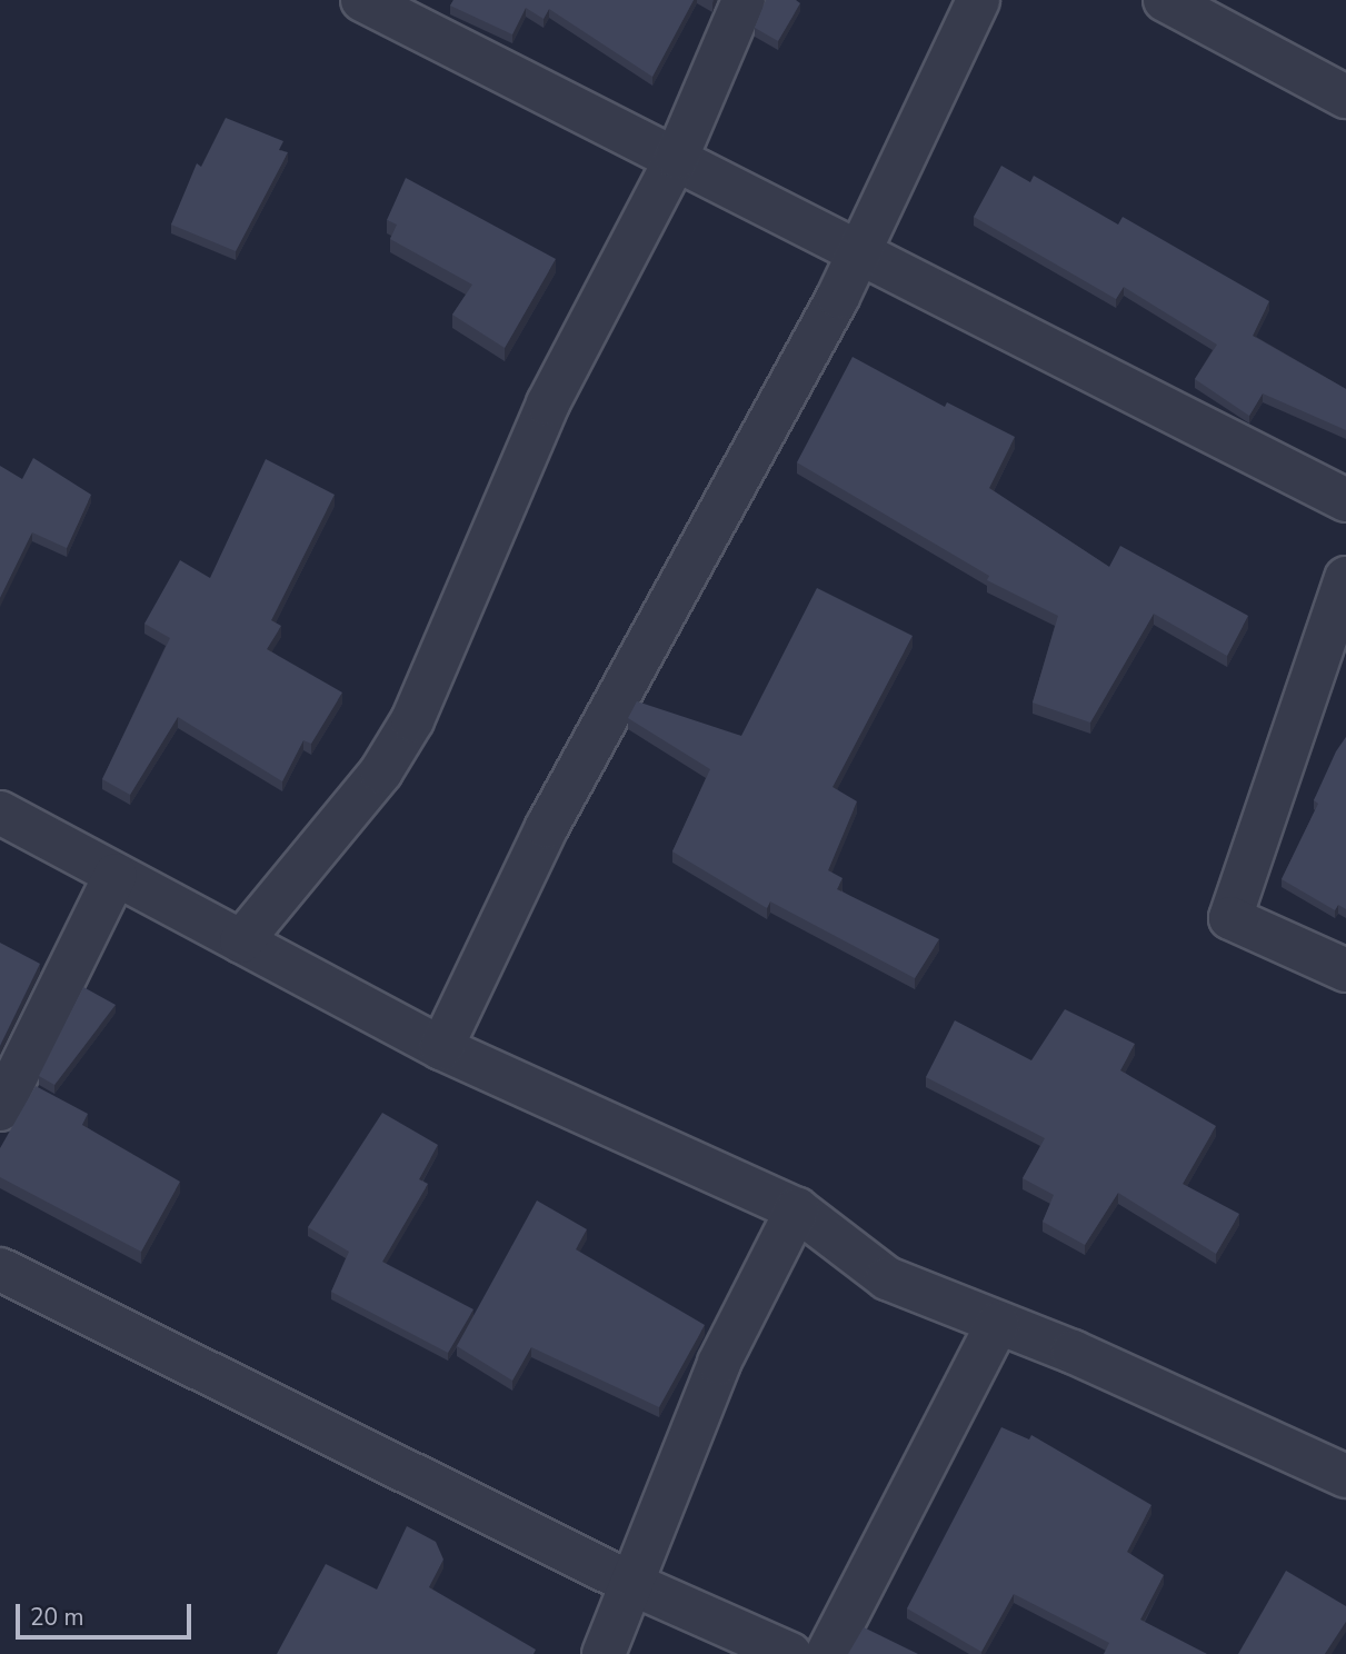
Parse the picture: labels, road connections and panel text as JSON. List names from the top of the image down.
{
  "scale_bar": "20 m"
}
